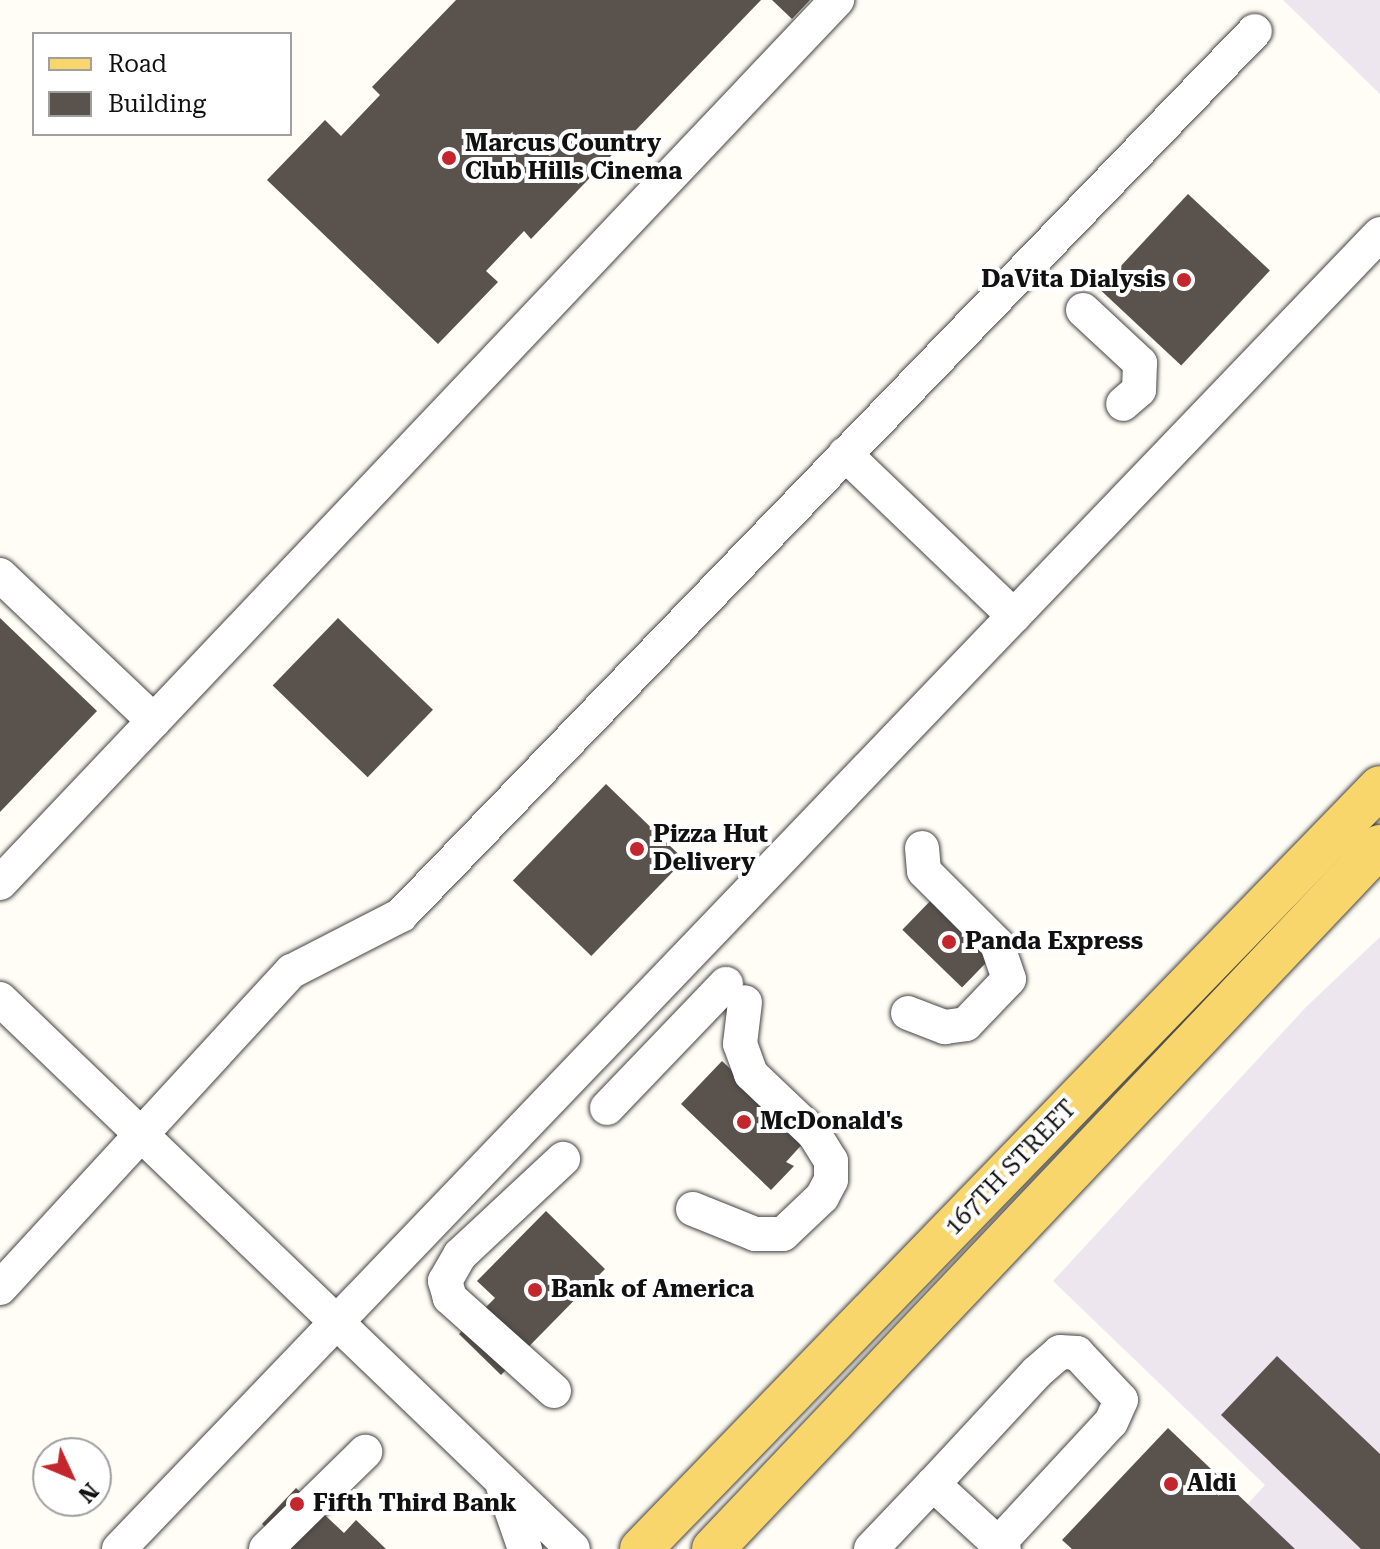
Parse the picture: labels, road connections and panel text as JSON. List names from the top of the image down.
{
  "streets": {
    "main road": ["167TH STREET"]
  },
  "places": [
    "Marcus Country Club Hills Cinema",
    "DaVita Dialysis",
    "Pizza Hut Delivery",
    "Panda Express",
    "McDonald's",
    "Bank of America",
    "Aldi",
    "Fifth Third Bank"
  ],
  "legend": ["Road", "Building"],
  "north": "bottom right"
}
